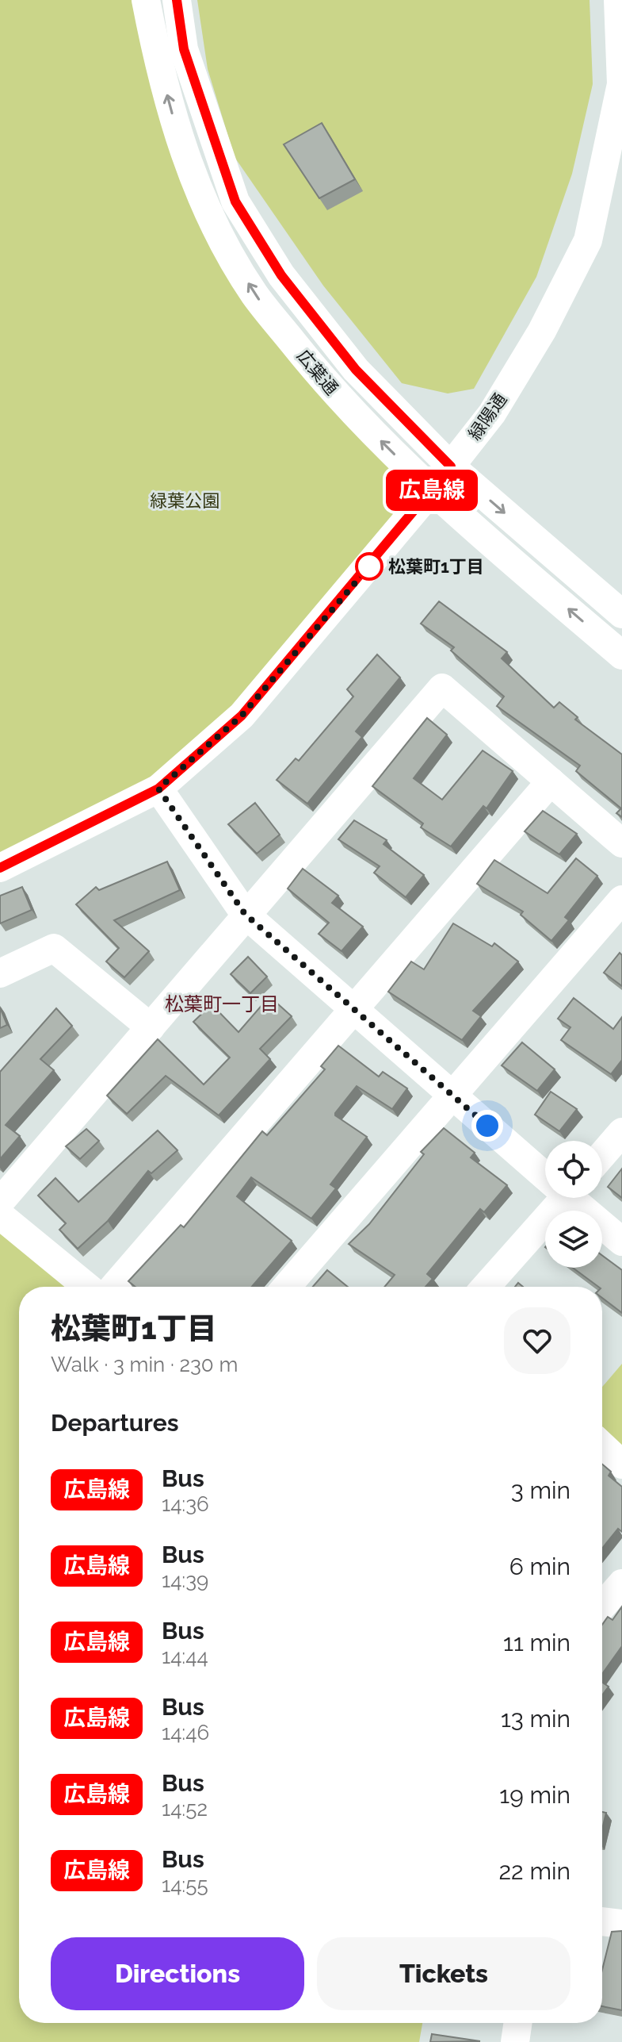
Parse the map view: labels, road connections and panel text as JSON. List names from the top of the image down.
{
  "streets": {
    "street": ["広葉通", "緑陽通"]
  },
  "crossings": [
    ["広葉通", "緑陽通"]
  ],
  "districts": ["松葉町一丁目"],
  "parks": ["緑葉公園"],
  "places": ["松葉町1丁目"],
  "lines": ["bus line 広島線"],
  "page": {
    "on_map": "広島線",
    "heading": [
      ["松葉町1丁目", "Walk · 3 min · 230 m"],
      "Departures"
    ],
    "list": [
      {
        "mark": "広島線",
        "name": "Bus",
        "note": "14:36",
        "value": "3 min"
      },
      {
        "mark": "広島線",
        "name": "Bus",
        "note": "14:39",
        "value": "6 min"
      },
      {
        "mark": "広島線",
        "name": "Bus",
        "note": "14:44",
        "value": "11 min"
      },
      {
        "mark": "広島線",
        "name": "Bus",
        "note": "14:46",
        "value": "13 min"
      },
      {
        "mark": "広島線",
        "name": "Bus",
        "note": "14:52",
        "value": "19 min"
      },
      {
        "mark": "広島線",
        "name": "Bus",
        "note": "14:55",
        "value": "22 min"
      }
    ],
    "buttons": ["Directions", "Tickets"]
  }
}
